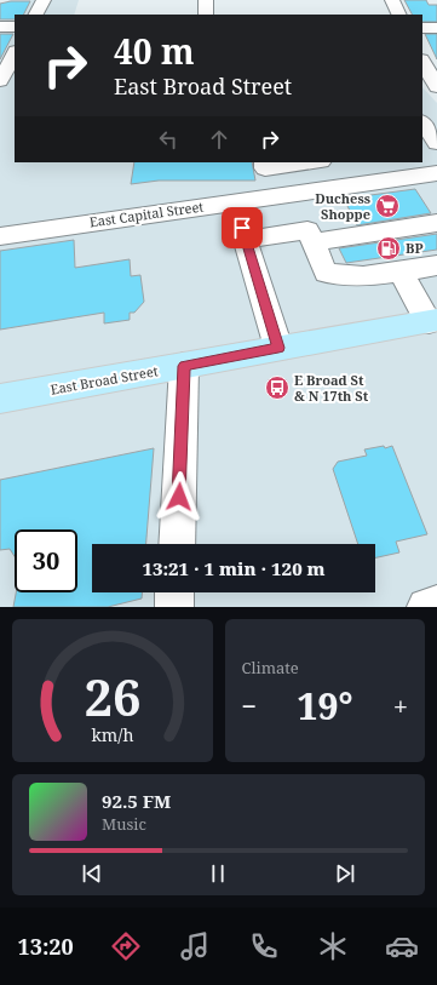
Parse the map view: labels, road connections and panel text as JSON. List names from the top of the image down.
{
  "streets": {
    "main road": ["East Broad Street"],
    "street": ["East Capital Street"]
  },
  "places": {
    "supermarket": ["Duchess Shoppe"],
    "fuel station": ["BP"],
    "bus stop": ["E Broad St & N 17th St"]
  },
  "page": {
    "turn": ["40 m", "East Broad Street"],
    "limit": "30",
    "trip": "13:21 · 1 min · 120 m",
    "tile": "Climate",
    "heat": ["−", "19°", "+"],
    "song": ["92.5 FM", "Music"],
    "tabs": "13:20",
    "gauge": ["26", "km/h"]
  }
}
